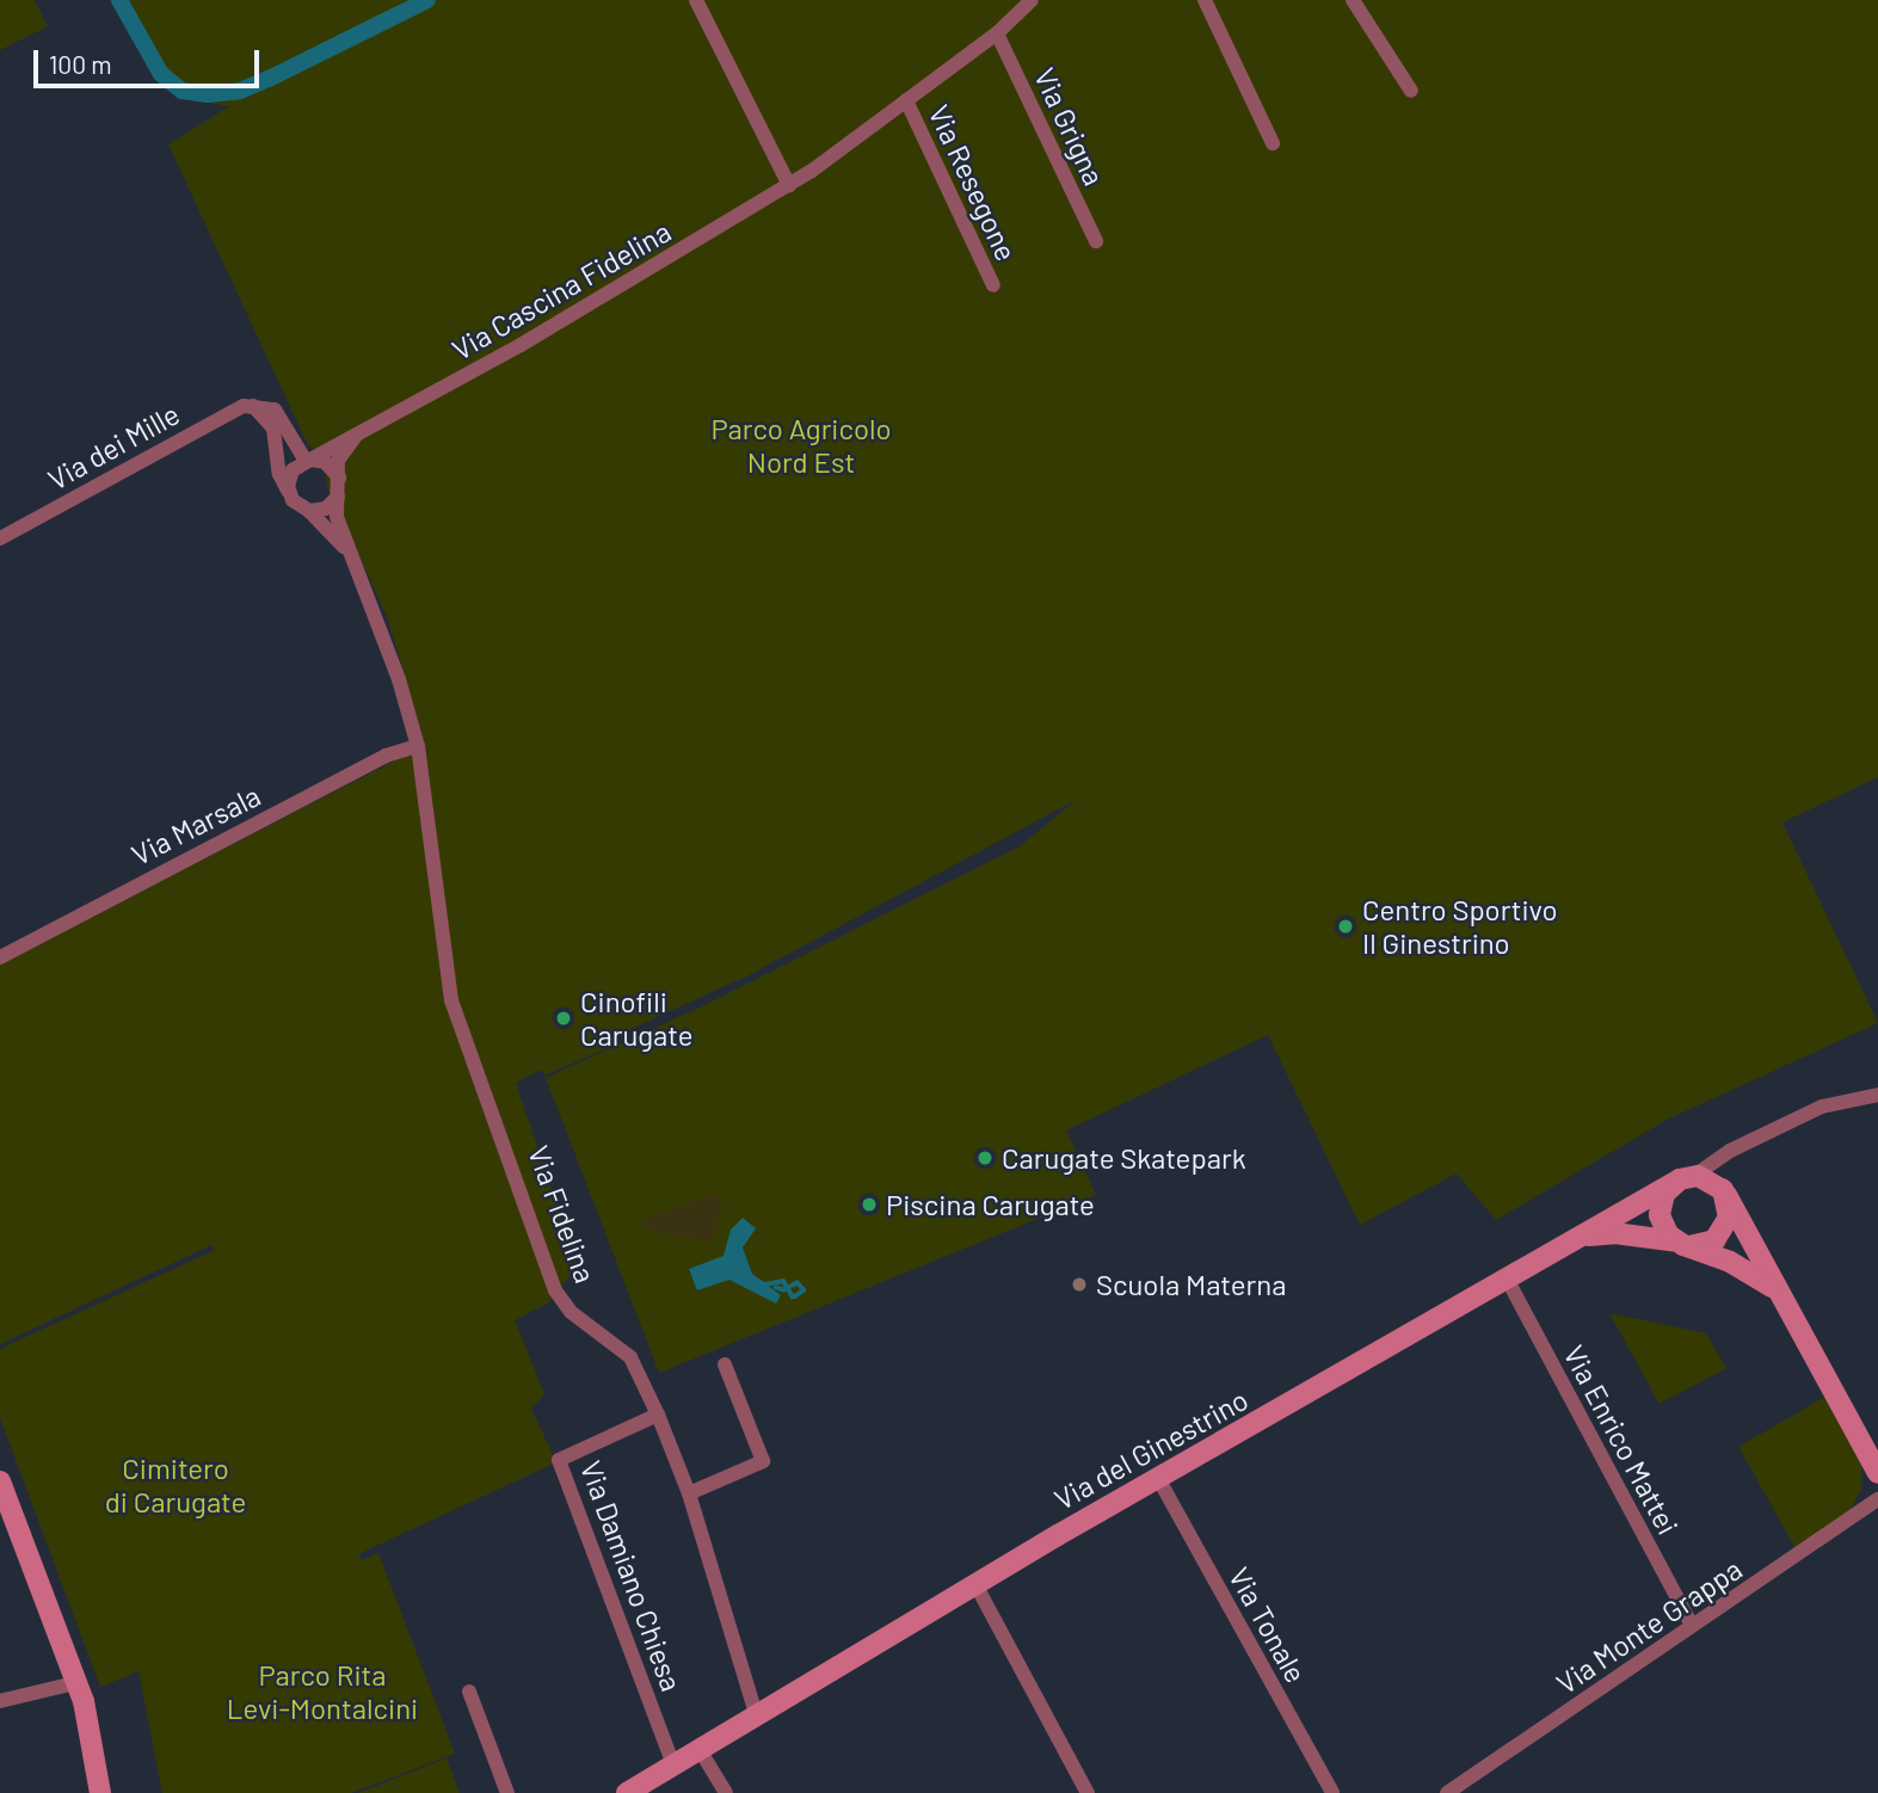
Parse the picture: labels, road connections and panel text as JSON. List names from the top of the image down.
{
  "streets": {
    "street": [
      "Via Grigna",
      "Via Resegone",
      "Via Cascina Fidelina",
      "Via dei Mille",
      "Via Marsala",
      "Via Fidelina",
      "Via Enrico Mattei",
      "Via del Ginestrino",
      "Via Damiano Chiesa",
      "Via Tonale",
      "Via Monte Grappa"
    ]
  },
  "crossings": [
    ["Via Grigna", "Via Cascina Fidelina"],
    ["Via Resegone", "Via Cascina Fidelina"],
    ["Via Cascina Fidelina", "Via Fidelina"],
    ["Via Marsala", "Via Fidelina"],
    ["Via Fidelina", "Via del Ginestrino"],
    ["Via Fidelina", "Via Damiano Chiesa"],
    ["Via Enrico Mattei", "Via del Ginestrino"],
    ["Via Enrico Mattei", "Via Monte Grappa"],
    ["Via del Ginestrino", "Via Tonale"]
  ],
  "parks": ["Parco Agricolo Nord Est", "Cimitero di Carugate", "Parco Rita Levi-Montalcini"],
  "places": [
    "Centro Sportivo Il Ginestrino",
    "Cinofili Carugate",
    "Carugate Skatepark",
    "Piscina Carugate",
    "Scuola Materna"
  ],
  "scale_bar": "100 m"
}
